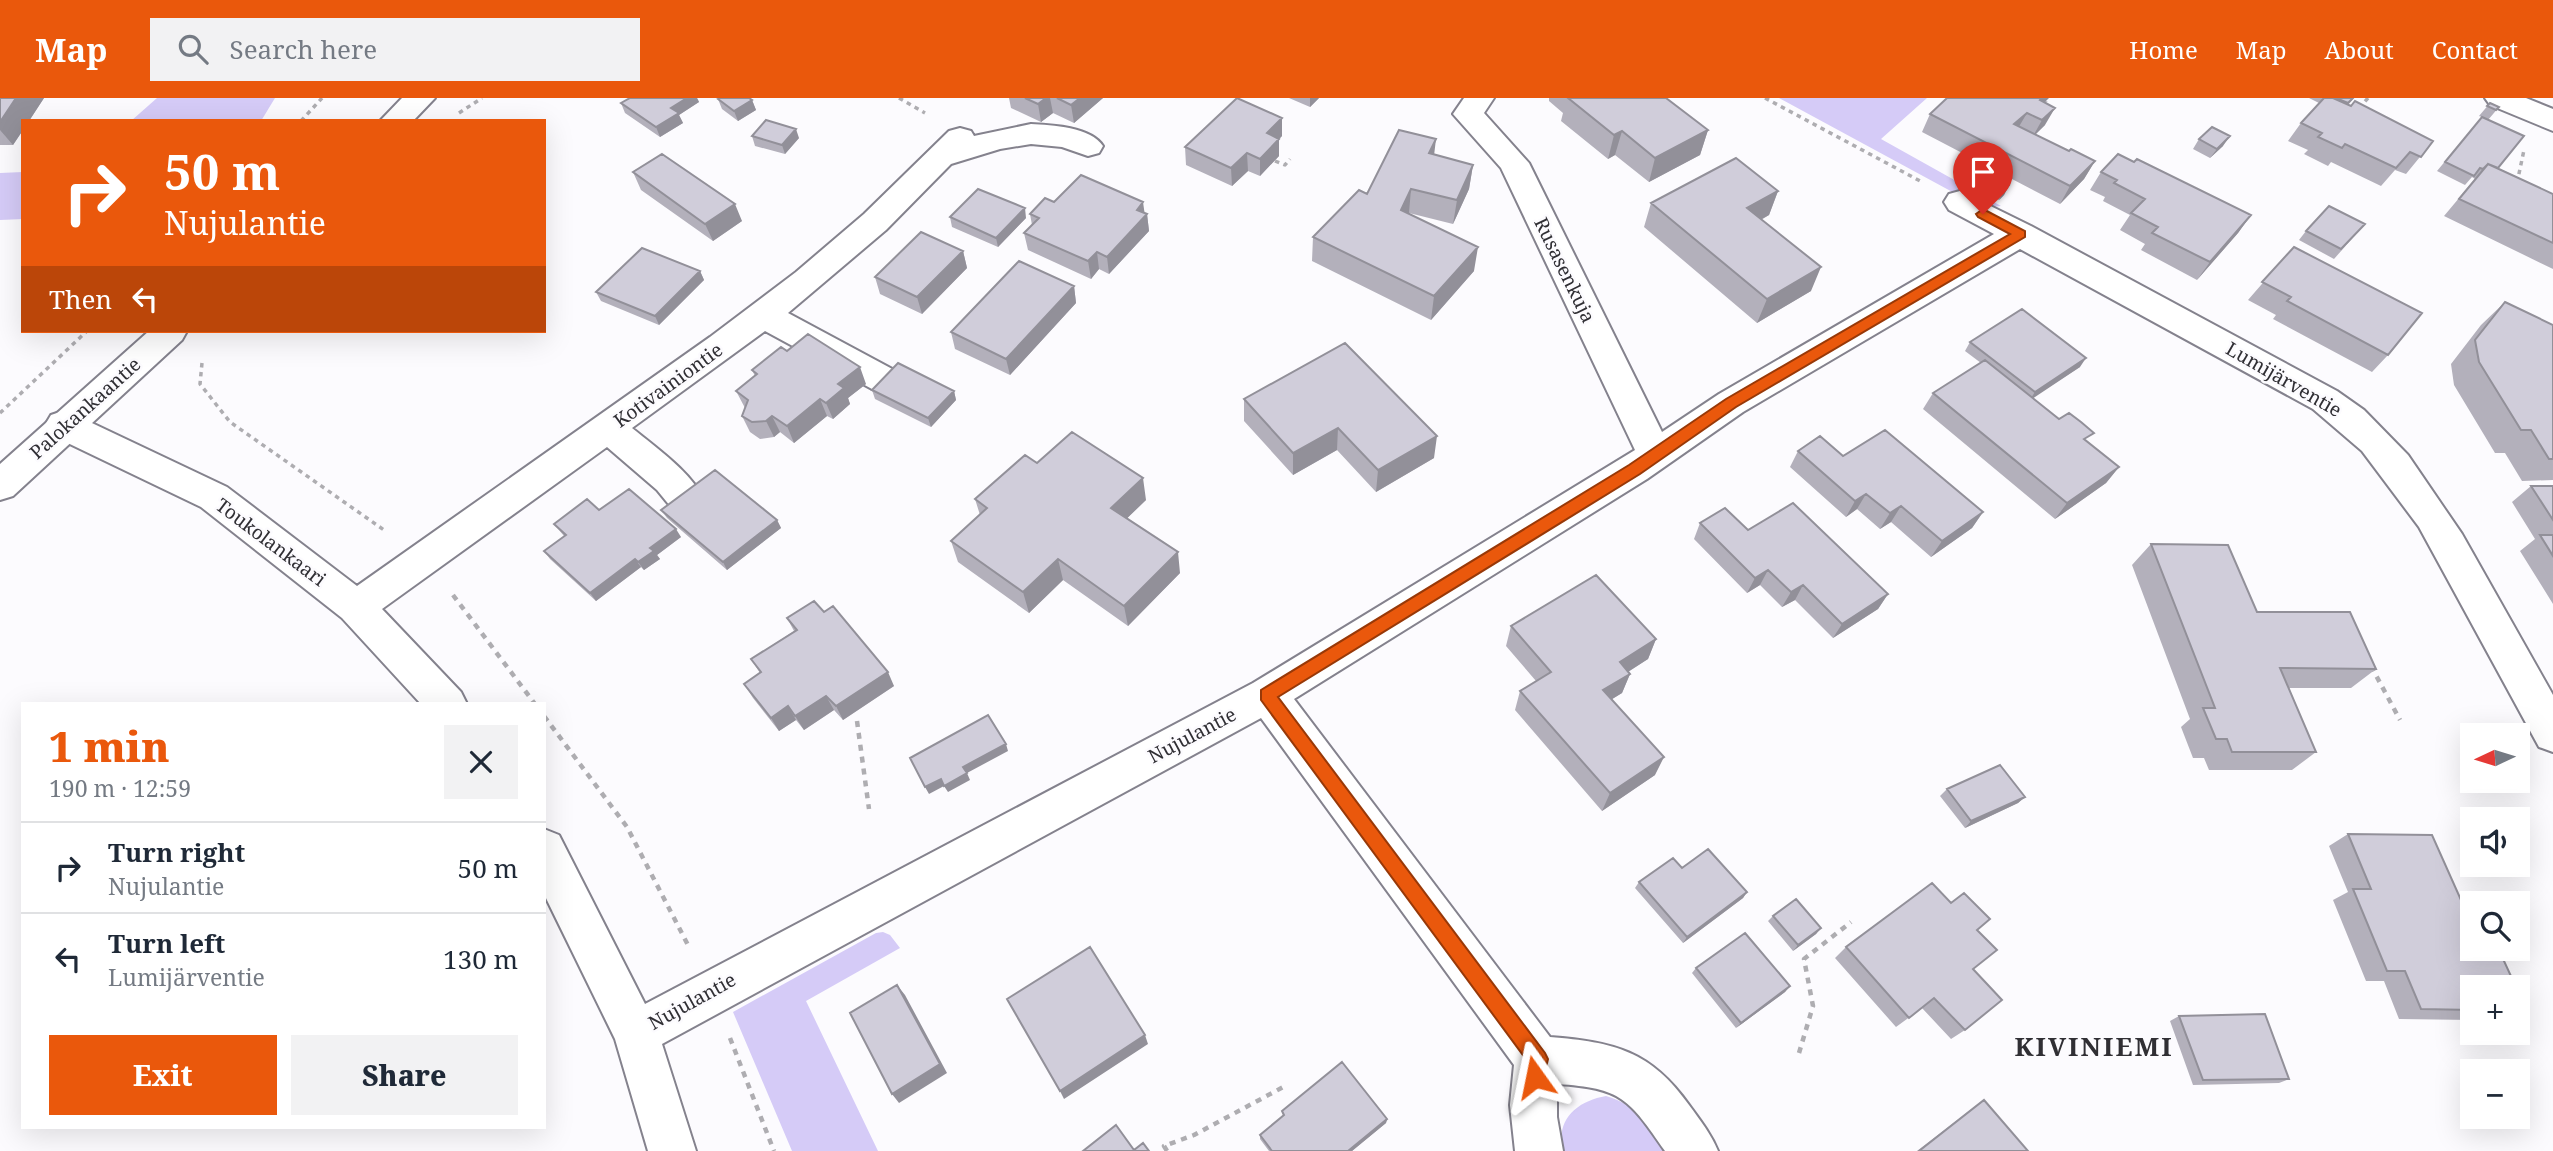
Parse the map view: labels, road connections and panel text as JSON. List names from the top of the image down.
{
  "streets": {
    "street": [
      "Rusasenkuja",
      "Lumijärventie",
      "Kotivainiontie",
      "Palokankaantie",
      "Toukolankaari",
      "Nujulantie"
    ]
  },
  "crossings": [
    ["Rusasenkuja", "Nujulantie"],
    ["Lumijärventie", "Nujulantie"],
    ["Kotivainiontie", "Toukolankaari"],
    ["Palokankaantie", "Toukolankaari"]
  ],
  "districts": ["KIVINIEMI"],
  "north": "left",
  "page": {
    "header": "Map",
    "search": "Search here",
    "nav": [
      "Home",
      "Map",
      "About",
      "Contact"
    ],
    "turn": ["50 m", "Nujulantie"],
    "then": "Then",
    "heading": ["1 min", "190 m · 12:59"],
    "map_buttons": ["+", "−"],
    "list": [
      {
        "name": "Turn right",
        "note": "Nujulantie",
        "value": "50 m"
      },
      {
        "name": "Turn left",
        "note": "Lumijärventie",
        "value": "130 m"
      }
    ],
    "buttons": ["Exit", "Share"]
  }
}
